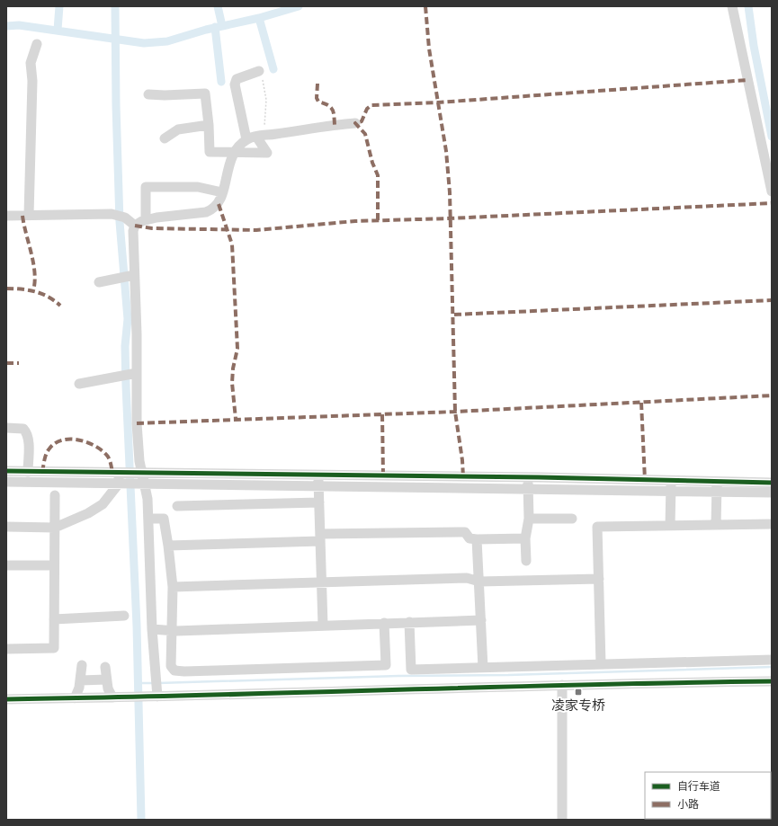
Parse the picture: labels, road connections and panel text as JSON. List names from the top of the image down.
{
  "places": {
    "transit": ["凌家专桥"]
  },
  "legend": ["自行车道", "小路"]
}
